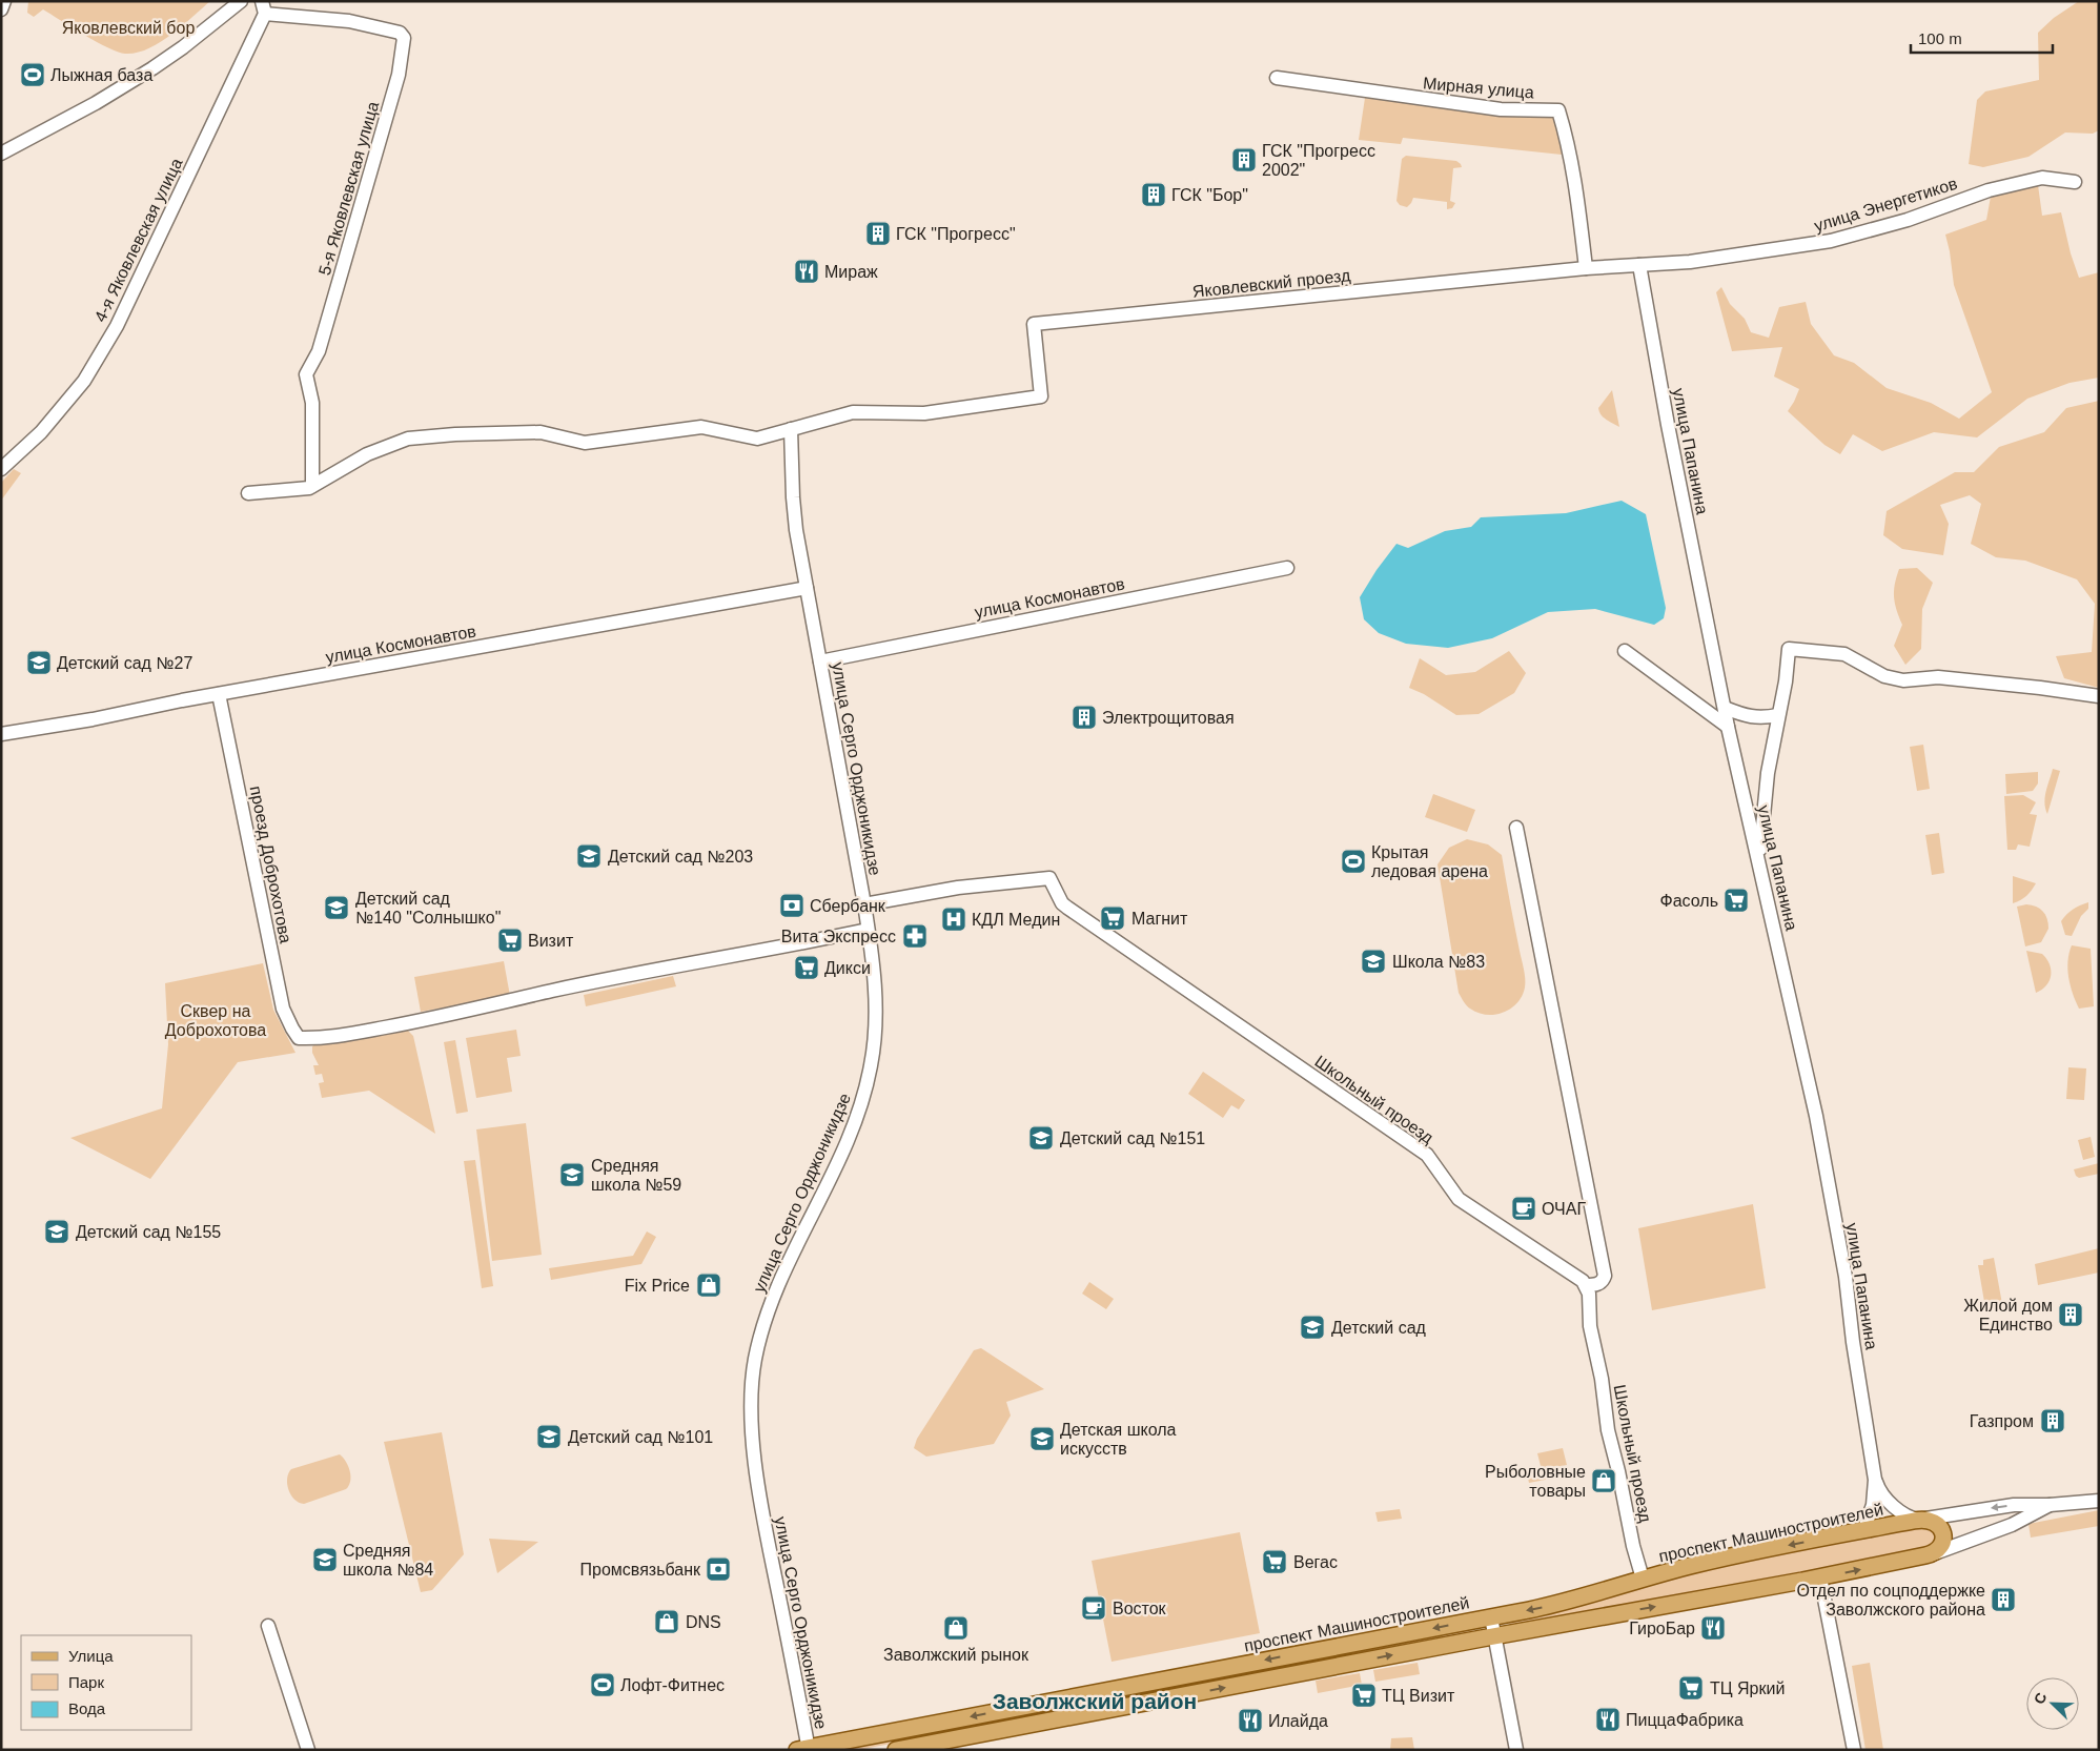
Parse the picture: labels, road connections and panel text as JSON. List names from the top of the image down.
{
  "streets": {
    "main road": ["проспект Машиностроителей"],
    "street": [
      "Мирная улица",
      "5-я Яковлевская улица",
      "улица Энергетиков",
      "4-я Яковлевская улица",
      "Яковлевский проезд",
      "улица Папанина",
      "улица Космонавтов",
      "улица Серго Орджоникидзе",
      "проезд Доброхотова",
      "Школьный проезд"
    ]
  },
  "crossings": [
    ["Мирная улица", "Яковлевский проезд"],
    ["5-я Яковлевская улица", "4-я Яковлевская улица"],
    ["улица Энергетиков", "улица Папанина"],
    ["Яковлевский проезд", "улица Серго Орджоникидзе"],
    ["улица Папанина", "проспект Машиностроителей"],
    ["улица Космонавтов", "улица Серго Орджоникидзе"],
    ["улица Космонавтов", "проезд Доброхотова"],
    ["улица Серго Орджоникидзе", "проезд Доброхотова"],
    ["улица Серго Орджоникидзе", "Школьный проезд"],
    ["улица Серго Орджоникидзе", "проспект Машиностроителей"],
    ["Школьный проезд", "проспект Машиностроителей"]
  ],
  "districts": ["Заволжский район"],
  "parks": ["Яковлевский бор", "Сквер на Доброхотова"],
  "places": {
    "sports": ["Лыжная база", "Крытая ледовая арена", "Лофт-Фитнес"],
    "building": [
      "ГСК \"Прогресс 2002\"",
      "ГСК \"Бор\"",
      "ГСК \"Прогресс\"",
      "Электрощитовая",
      "Жилой дом Единство",
      "Газпром",
      "Отдел по соцподдержке Заволжского района"
    ],
    "restaurant": [
      "Мираж",
      "ГироБар",
      "ПиццаФабрика",
      "Илайда"
    ],
    "school or university": [
      "Детский сад №27",
      "Детский сад №203",
      "Детский сад №140 \"Солнышко\"",
      "Школа №83",
      "Детский сад №151",
      "Средняя школа №59",
      "Детский сад №155",
      "Детский сад",
      "Детский сад №101",
      "Детская школа искусств",
      "Средняя школа №84"
    ],
    "supermarket": [
      "Фасоль",
      "Магнит",
      "Визит",
      "Дикси",
      "Вегас",
      "ТЦ Яркий",
      "ТЦ Визит"
    ],
    "bank": ["Сбербанк", "Промсвязьбанк"],
    "hospital": ["КДЛ Медин"],
    "pharmacy": ["Вита Экспресс"],
    "cafe": ["ОЧАГ", "Восток"],
    "shop": [
      "Fix Price",
      "Рыболовные товары",
      "DNS",
      "Заволжский рынок"
    ]
  },
  "legend": ["Улица", "Парк", "Вода"],
  "scale_bar": "100 m",
  "north": "top left"
}
